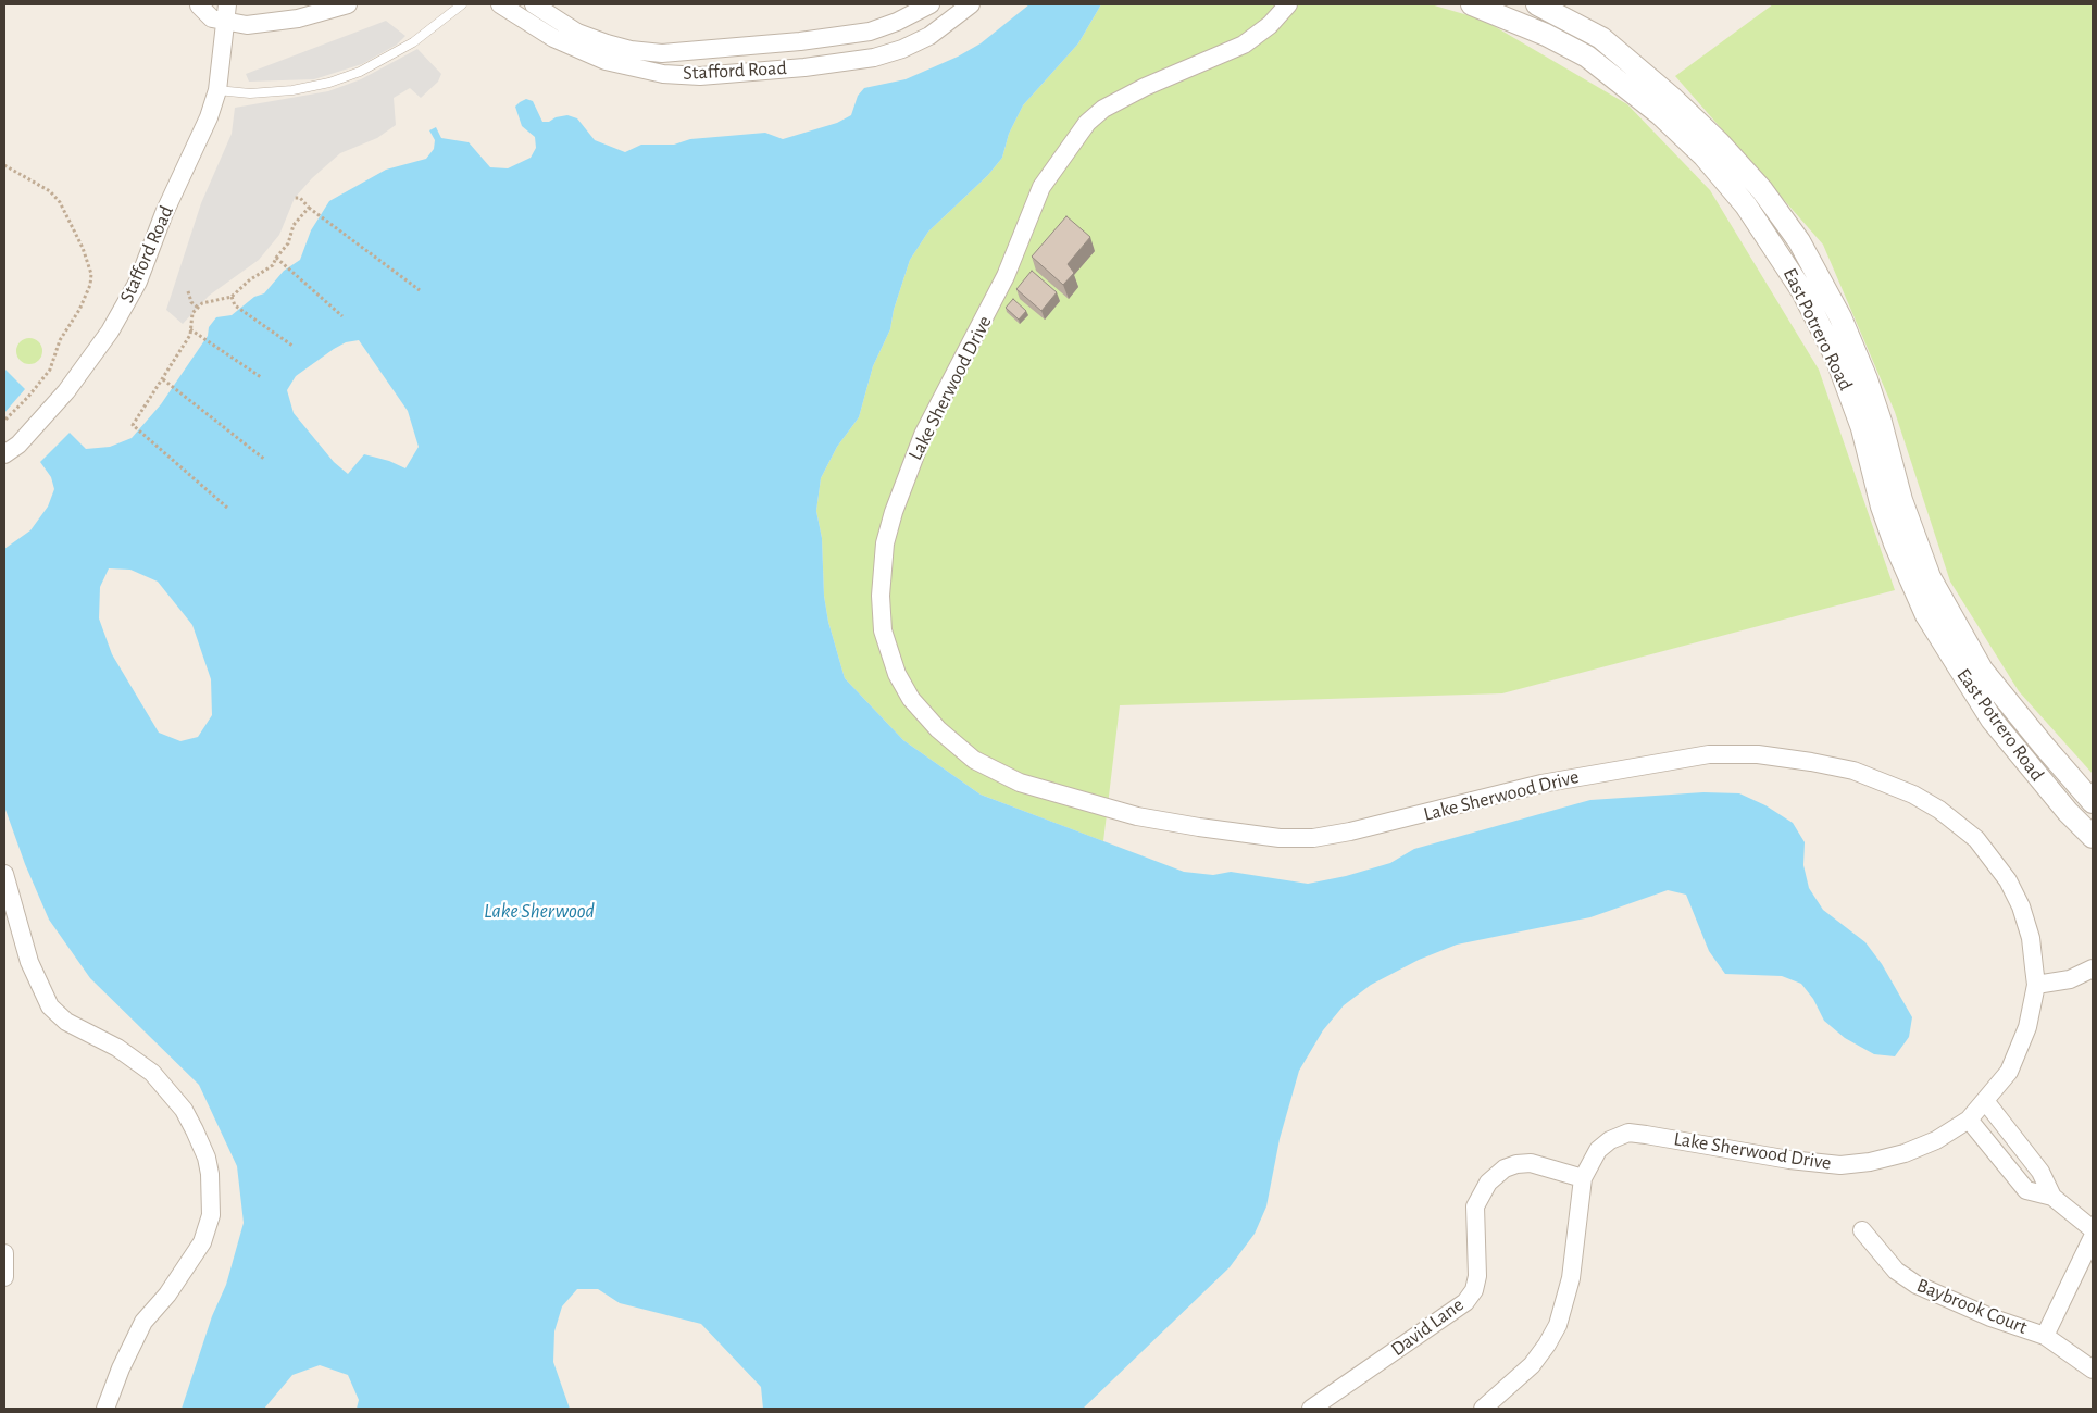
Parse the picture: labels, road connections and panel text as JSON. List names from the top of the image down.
{
  "streets": {
    "street": [
      "Stafford Road",
      "East Potrero Road",
      "Lake Sherwood Drive",
      "Baybrook Court",
      "David Lane"
    ]
  },
  "crossings": [
    ["Lake Sherwood Drive", "David Lane"]
  ],
  "water": ["Lake Sherwood"]
}
